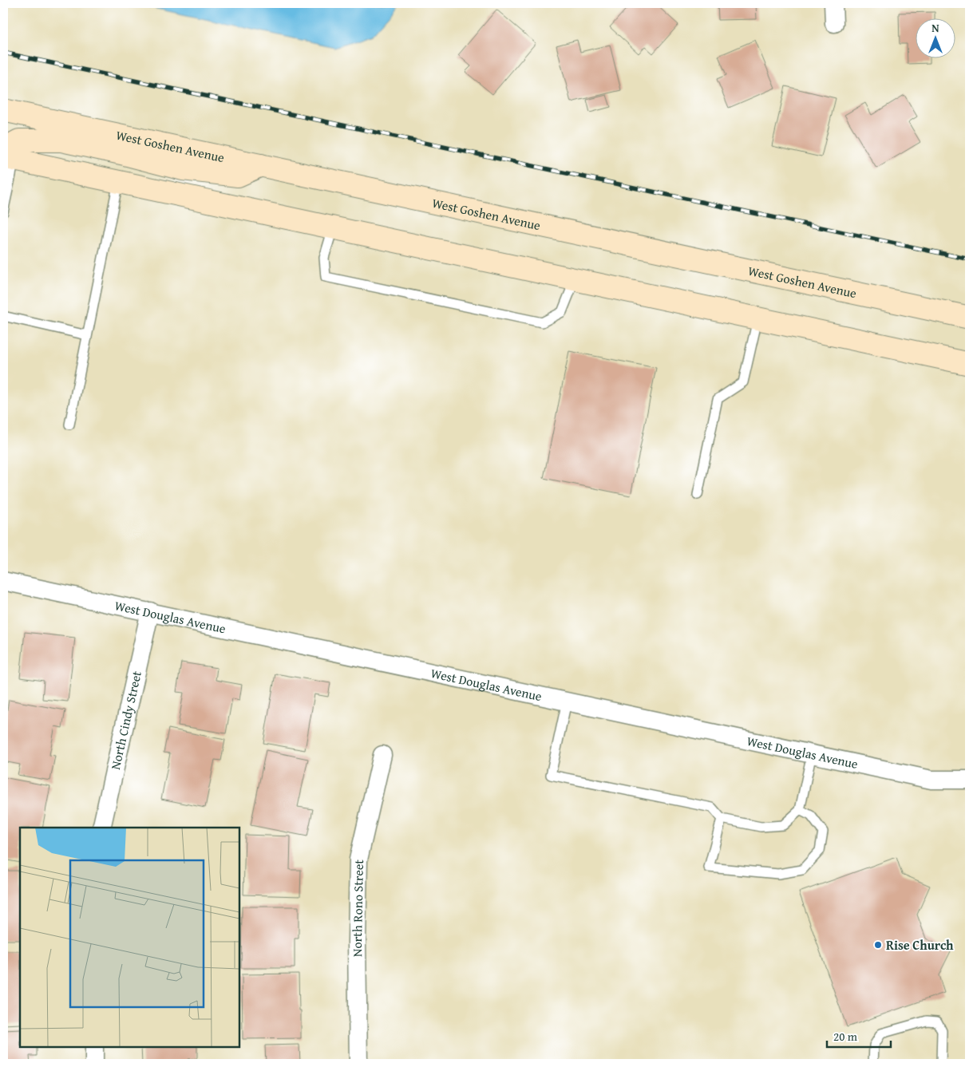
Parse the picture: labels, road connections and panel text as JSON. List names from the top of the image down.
{
  "streets": {
    "main road": ["West Goshen Avenue"],
    "street": ["West Douglas Avenue", "North Cindy Street", "North Rono Street"]
  },
  "crossings": [
    ["West Douglas Avenue", "North Cindy Street"]
  ],
  "places": ["Rise Church"],
  "scale_bar": "20 m",
  "north": "top"
}
